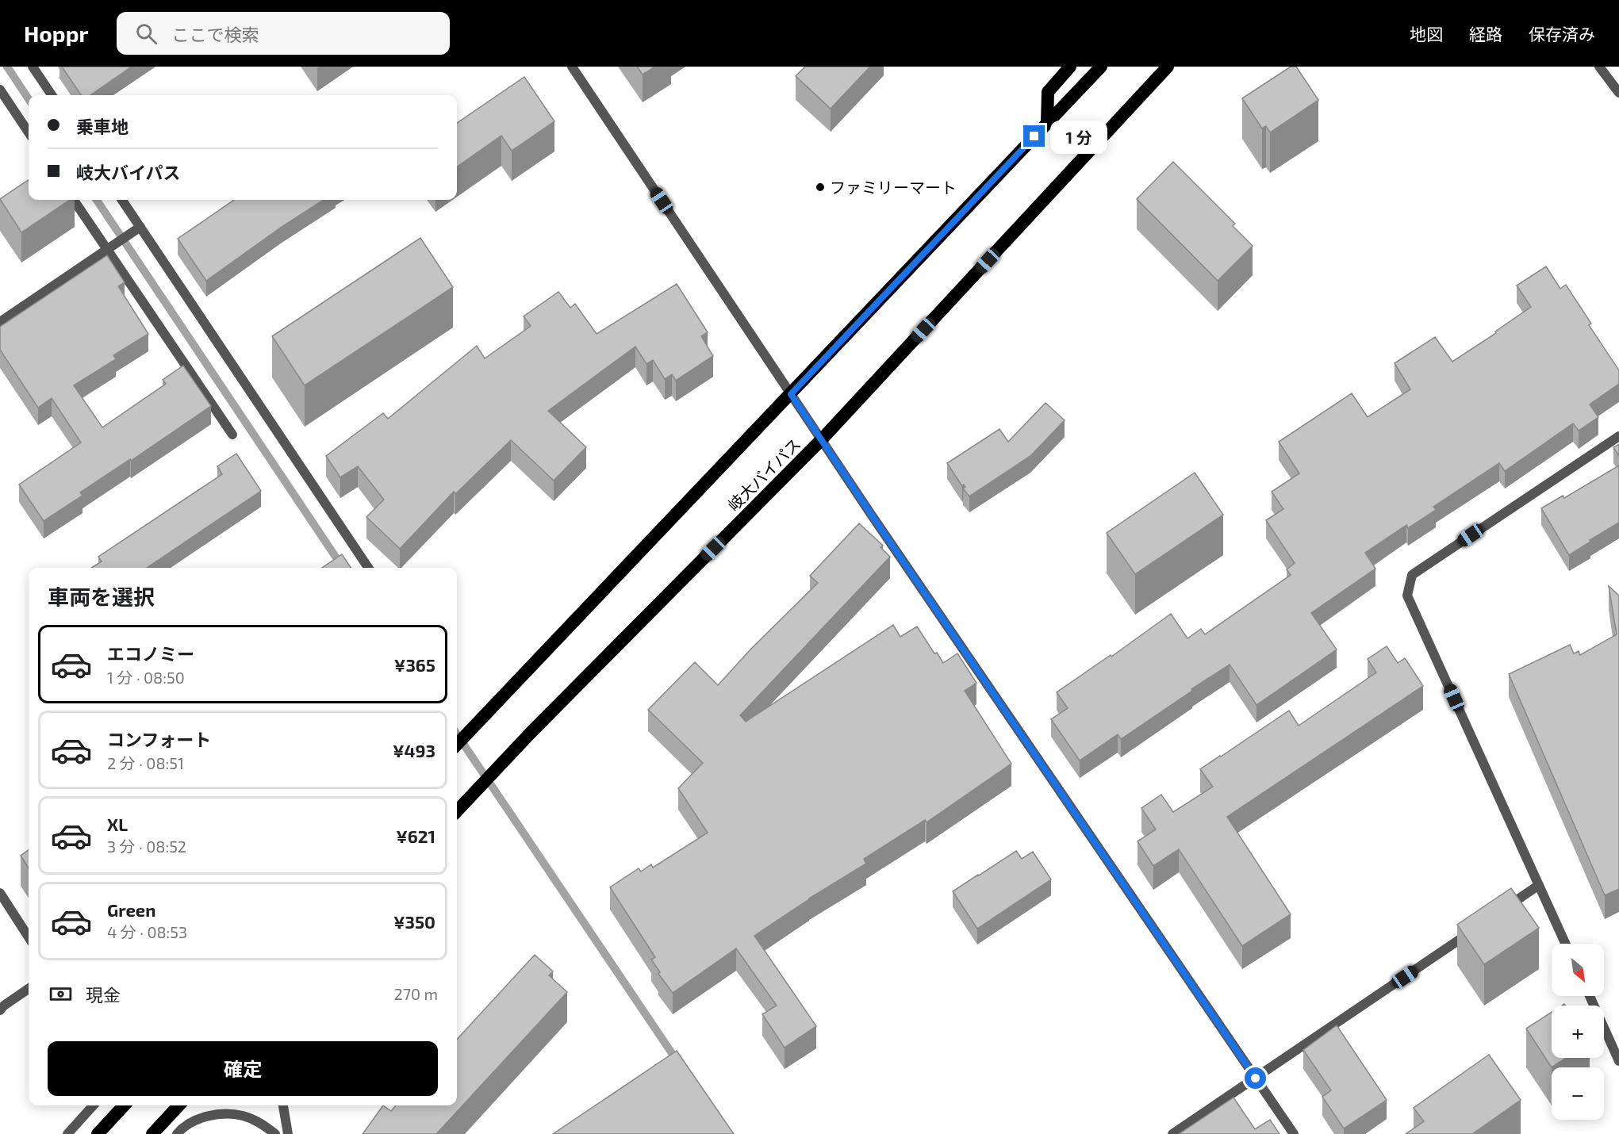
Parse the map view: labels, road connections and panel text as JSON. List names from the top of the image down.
{
  "streets": {
    "highway": ["岐大バイパス"]
  },
  "places": ["ファミリーマート"],
  "north": "bottom right",
  "page": {
    "header": "Hoppr",
    "search": "ここで検索",
    "nav": ["地図", "経路", "保存済み"],
    "banner": ["乗車地", "岐大バイパス"],
    "bubble": "1 分",
    "heading": "車両を選択",
    "list": [
      {
        "name": "エコノミー",
        "note": "1 分 · 08:50",
        "value": "¥365"
      },
      {
        "name": "コンフォート",
        "note": "2 分 · 08:51",
        "value": "¥493"
      },
      {
        "name": "XL",
        "note": "3 分 · 08:52",
        "value": "¥621"
      },
      {
        "name": "Green",
        "note": "4 分 · 08:53",
        "value": "¥350"
      }
    ],
    "map_buttons": ["+", "−"],
    "pay": ["現金", "270 m"],
    "buttons": "確定"
  }
}
